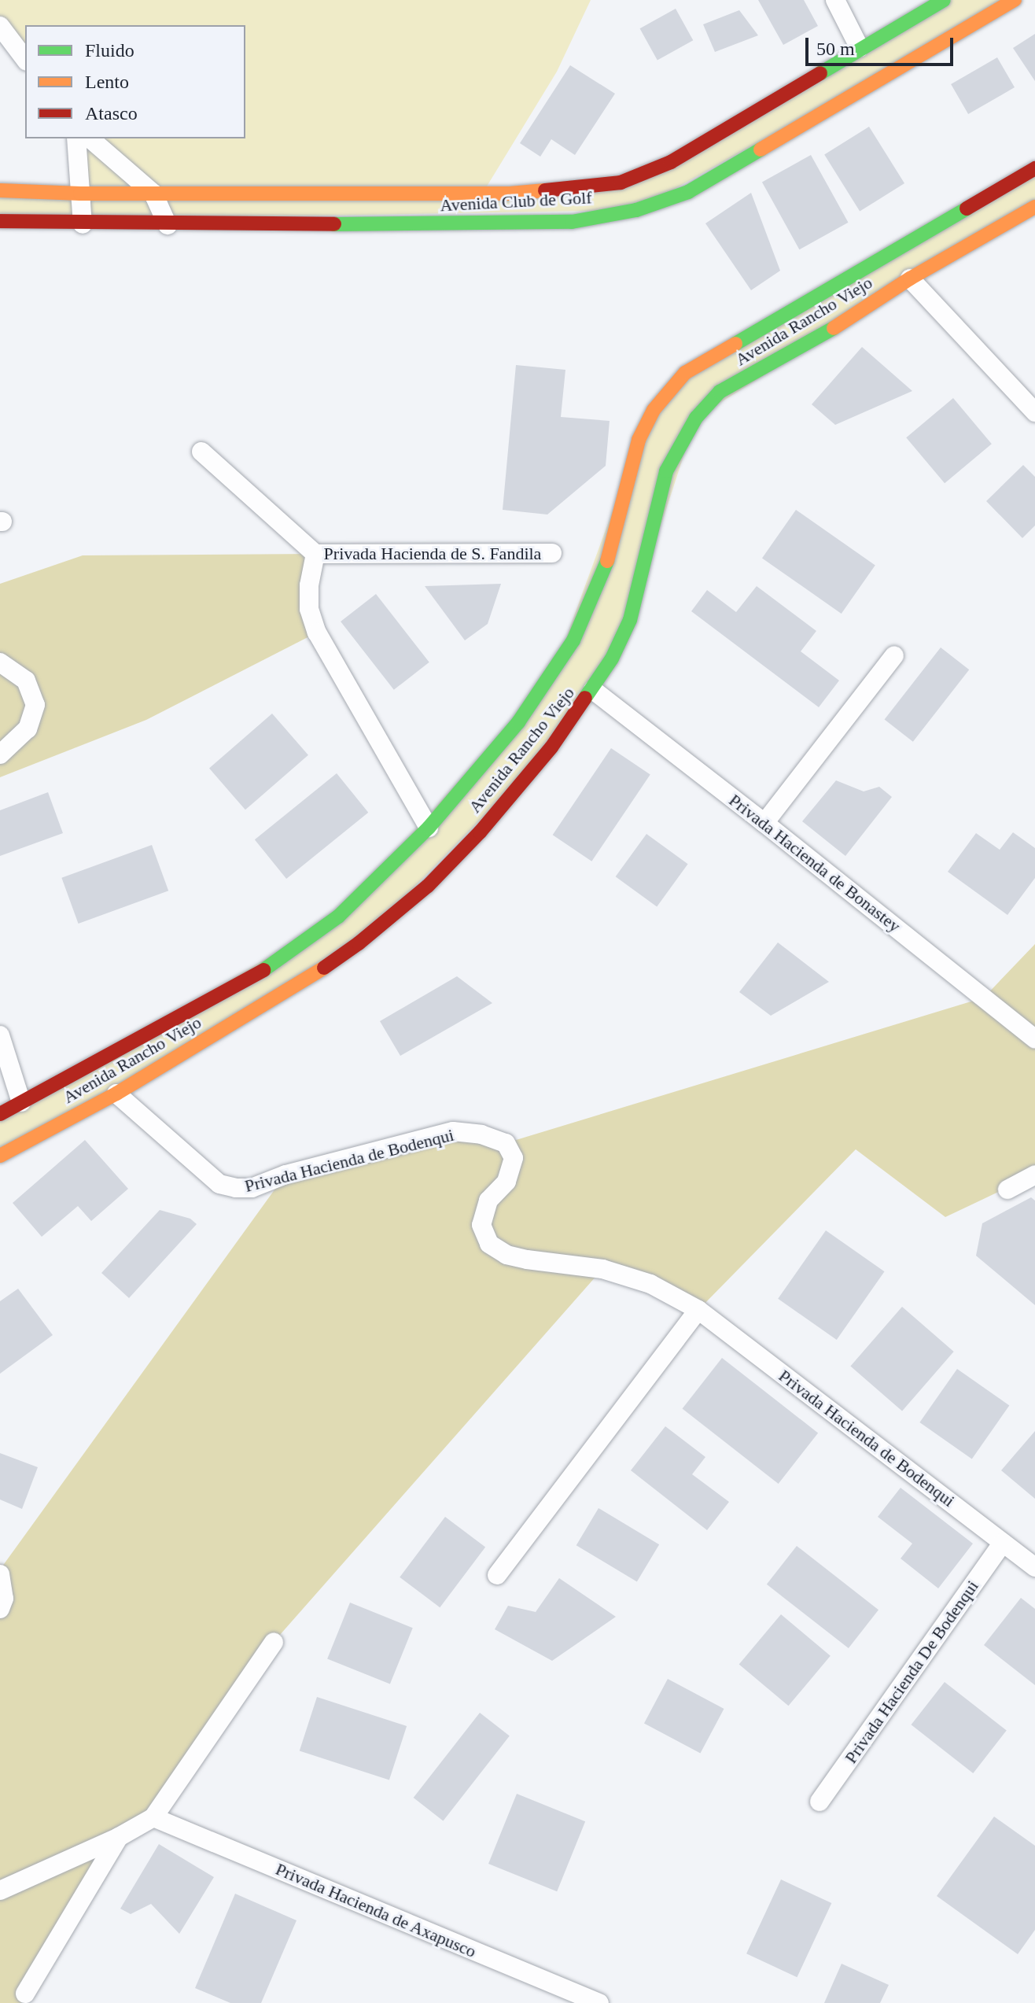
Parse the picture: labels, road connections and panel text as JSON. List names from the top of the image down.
{
  "streets": {
    "street": [
      "Avenida Club de Golf",
      "Avenida Rancho Viejo",
      "Privada Hacienda de S. Fandila",
      "Privada Hacienda de Bonastey",
      "Privada Hacienda de Bodenqui",
      "Privada Hacienda De Bodenqui",
      "Privada Hacienda de Axapusco"
    ]
  },
  "crossings": [
    ["Avenida Rancho Viejo", "Privada Hacienda de S. Fandila"],
    ["Avenida Rancho Viejo", "Privada Hacienda de Bonastey"],
    ["Avenida Rancho Viejo", "Privada Hacienda de Bodenqui"],
    ["Privada Hacienda de Bodenqui", "Privada Hacienda De Bodenqui"]
  ],
  "legend": ["Fluido", "Lento", "Atasco"],
  "scale_bar": "50 m"
}
